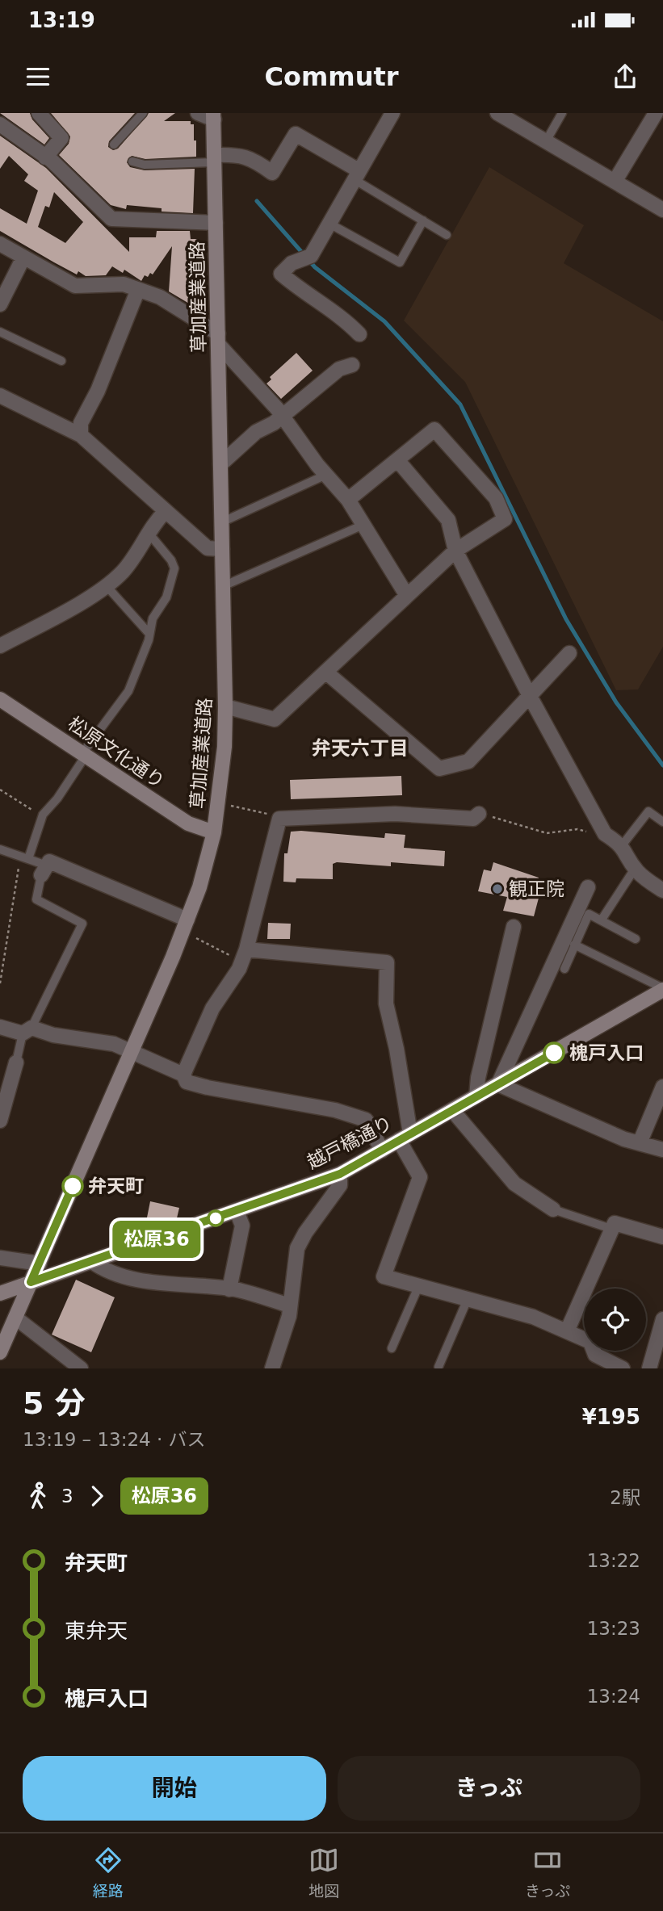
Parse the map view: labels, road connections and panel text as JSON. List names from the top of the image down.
{
  "streets": {
    "main road": ["草加産業道路", "松原文化通り", "越戸橋通り"]
  },
  "crossings": [
    ["草加産業道路", "松原文化通り"],
    ["草加産業道路", "越戸橋通り"]
  ],
  "districts": ["弁天六丁目"],
  "places": ["観正院", "槐戸入口", "弁天町"],
  "lines": ["bus line 松原36"],
  "page": {
    "status": "13:19",
    "header": "Commutr",
    "on_map": "松原36",
    "heading": ["5 分", "13:19 – 13:24 · バス", "¥195"],
    "legs": ["3", "松原36", "2駅"],
    "list": [
      {
        "name": "弁天町",
        "value": "13:22"
      },
      {
        "name": "東弁天",
        "value": "13:23"
      },
      {
        "name": "槐戸入口",
        "value": "13:24"
      }
    ],
    "buttons": ["開始", "きっぷ"],
    "tabs": ["経路", "地図", "きっぷ"]
  }
}
